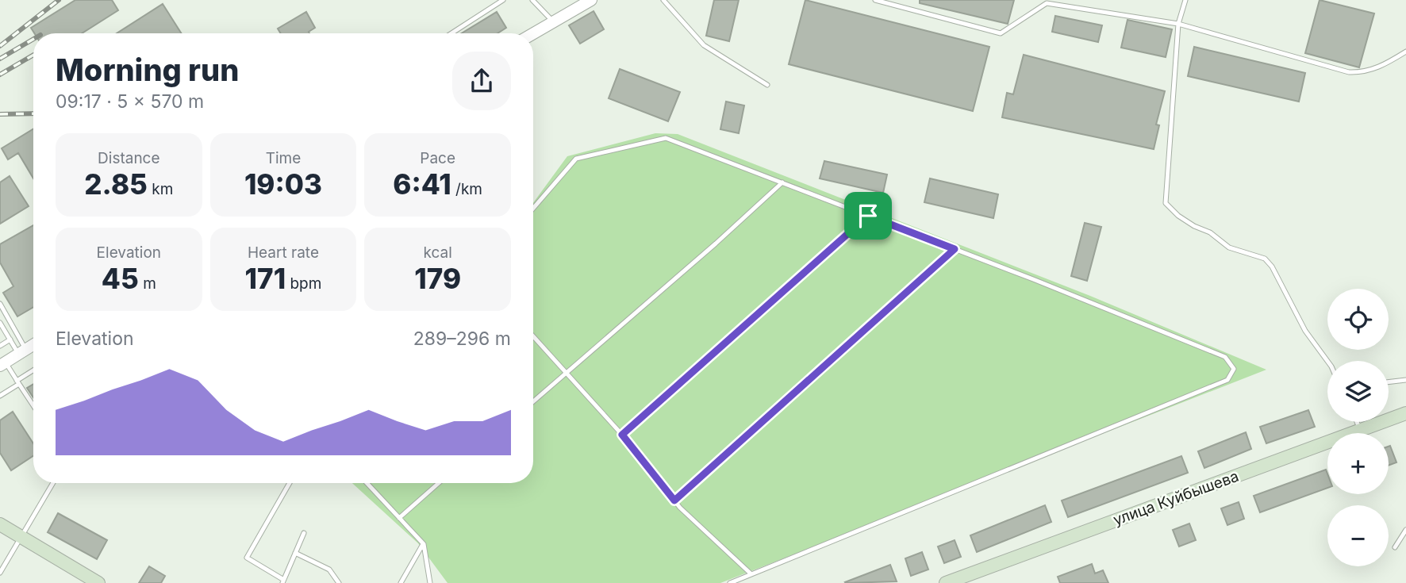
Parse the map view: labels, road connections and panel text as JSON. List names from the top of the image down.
{
  "streets": {
    "main road": ["улица Куйбышева"]
  },
  "page": {
    "heading": ["Morning run", "09:17 · 5 × 570 m"],
    "stats": [
      ["Distance", "2.85 km"],
      ["Time", "19:03"],
      ["Pace", "6:41 /km"],
      ["Elevation", "45 m"],
      ["Heart rate", "171 bpm"],
      ["kcal", "179"]
    ],
    "map_buttons": ["+", "−"],
    "chart": ["Elevation", "289–296 m"]
  }
}
